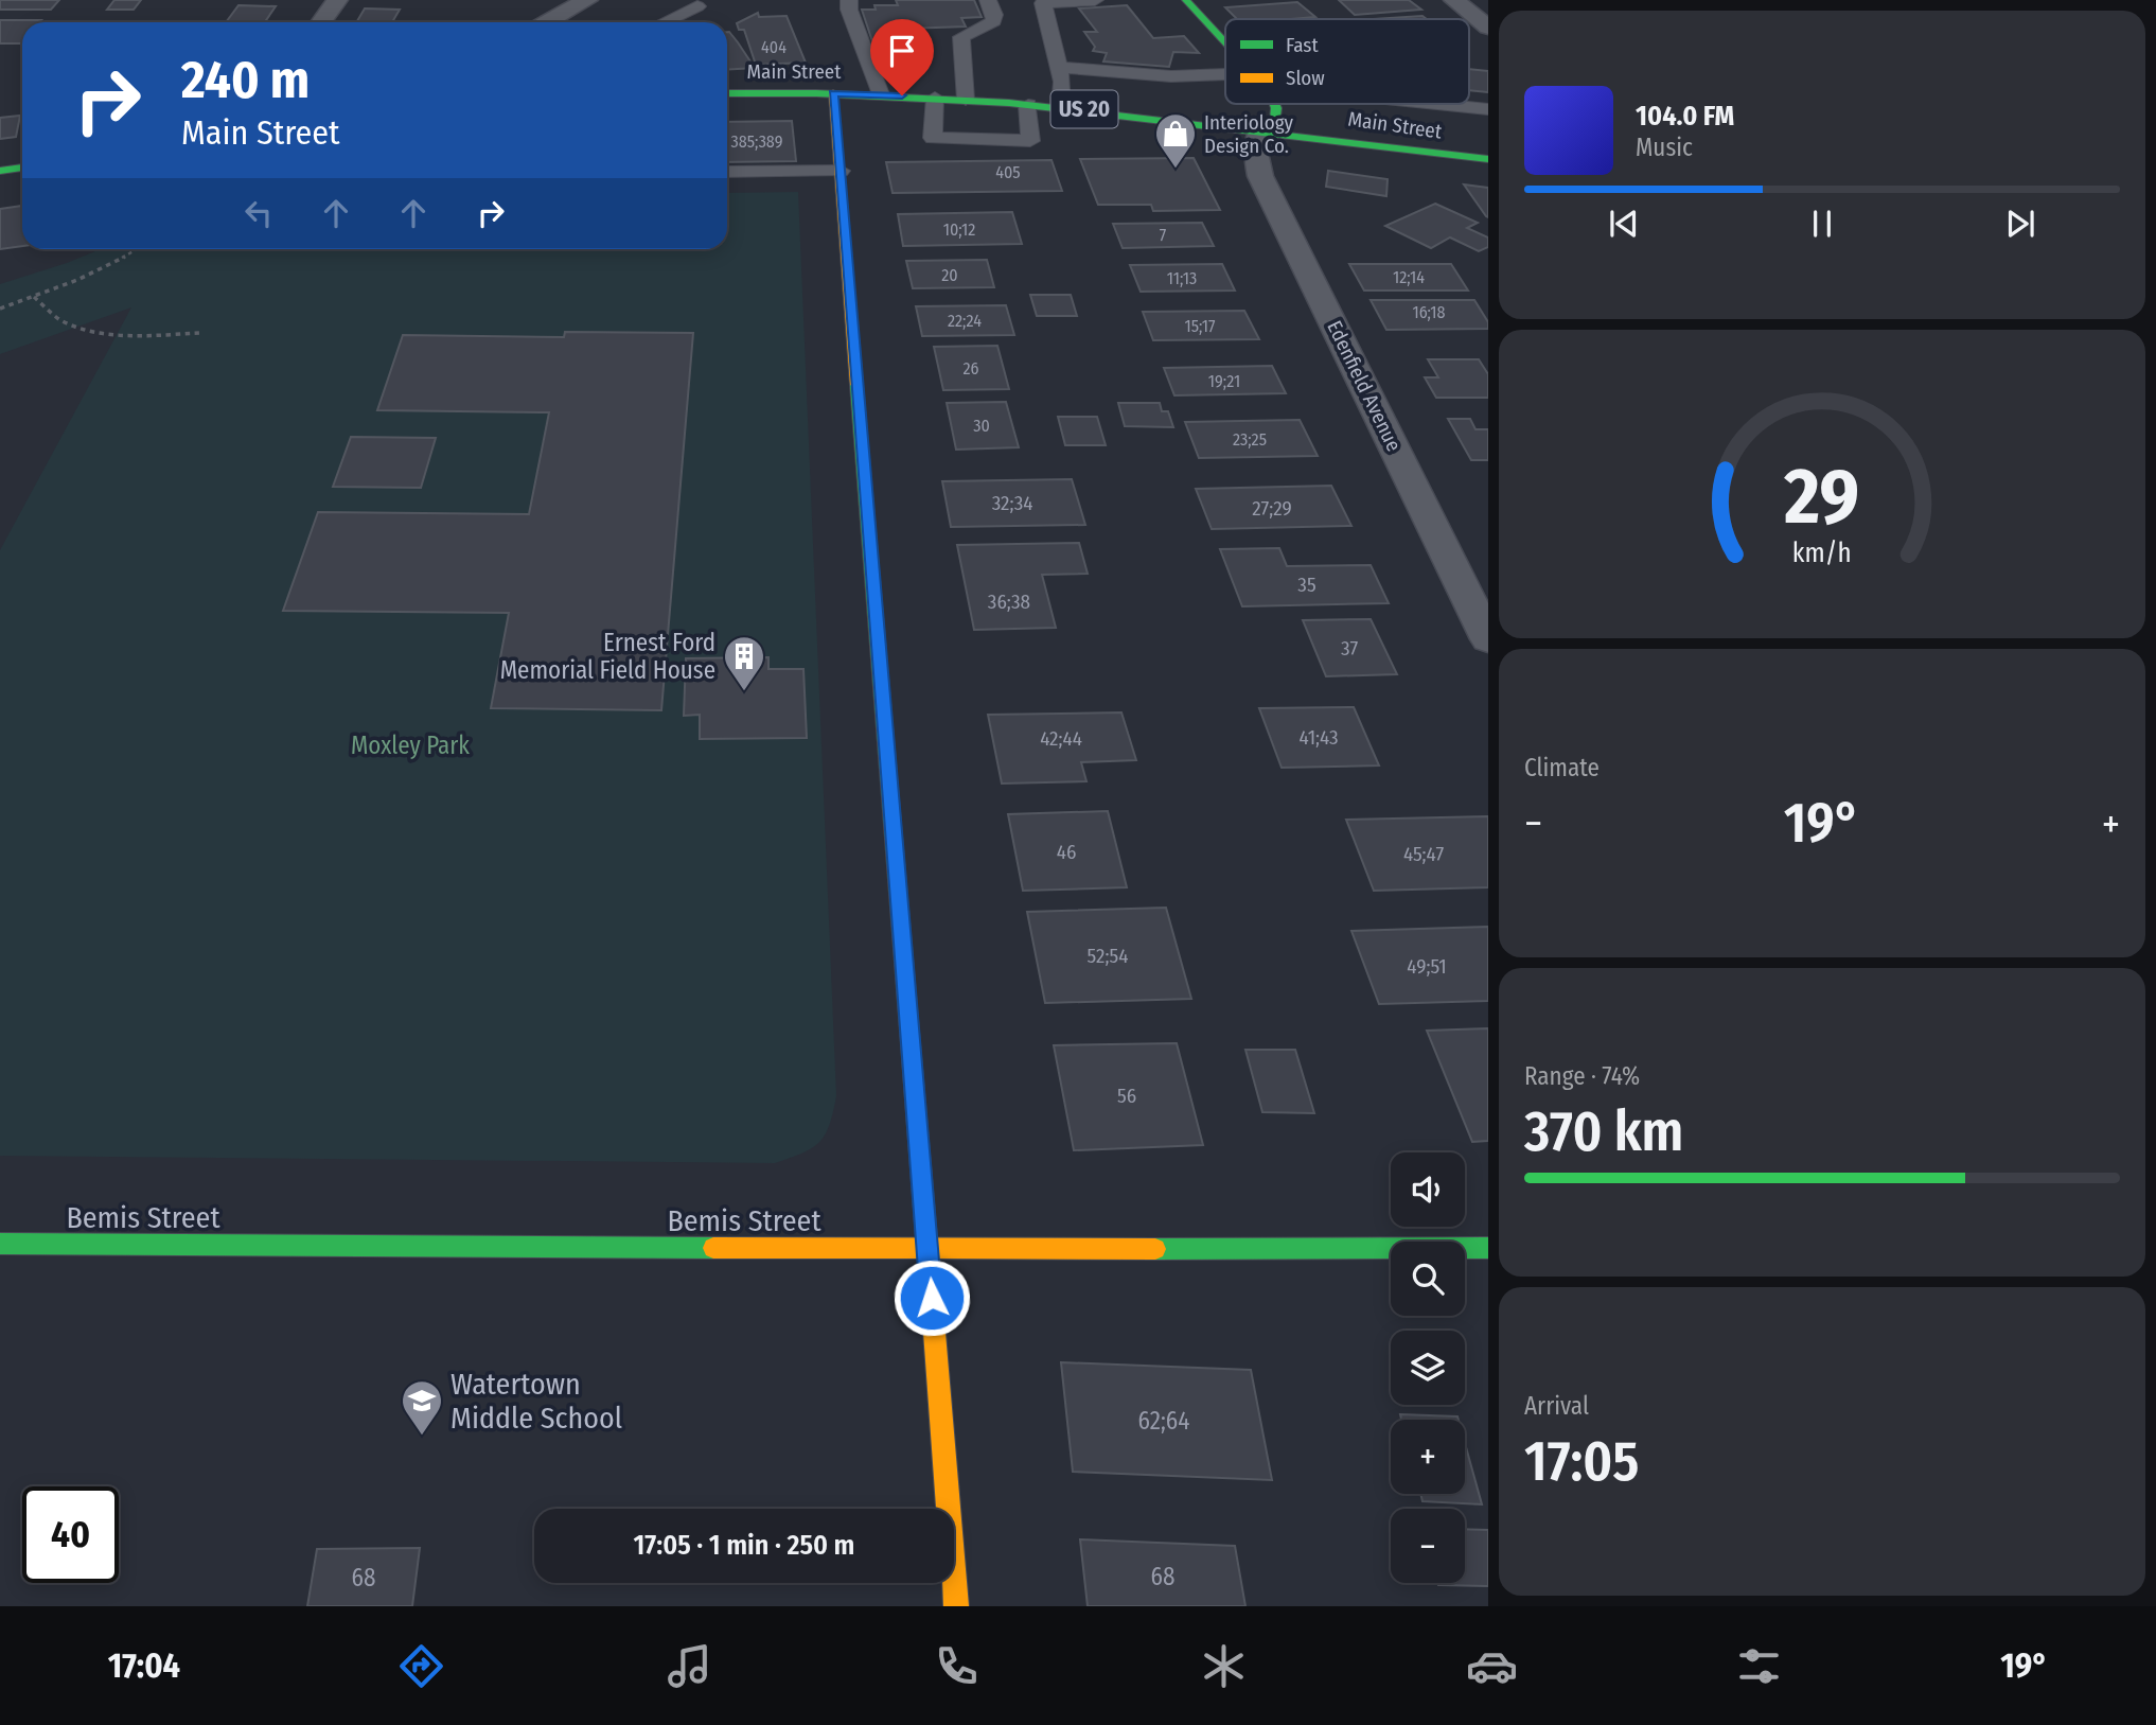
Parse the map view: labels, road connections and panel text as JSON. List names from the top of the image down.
{
  "streets": {
    "street": [
      "Main Street",
      "US 20",
      "Edenfield Avenue",
      "Bemis Street"
    ]
  },
  "crossings": [
    ["Main Street", "Edenfield Avenue"]
  ],
  "parks": ["Moxley Park"],
  "places": {
    "shop": ["Interiology Design Co."],
    "building": ["Ernest Ford Memorial Field House"],
    "school or university": ["Watertown Middle School"]
  },
  "house_numbers": [
    "404",
    "385;389",
    "405",
    "10;12",
    "7",
    "20",
    "12;14",
    "11;13",
    "16;18",
    "22;24",
    "15;17",
    "26",
    "19;21",
    "30",
    "23;25",
    "32;34",
    "27;29",
    "35",
    "36;38",
    "37",
    "41;43",
    "42;44",
    "46",
    "45;47",
    "52;54",
    "49;51",
    "56",
    "62;64",
    "68",
    "68"
  ],
  "legend": ["Fast", "Slow"],
  "page": {
    "turn": ["240 m", "Main Street"],
    "song": ["104.0 FM", "Music"],
    "tile": [
      "Climate",
      ["Range · 74%", "370 km"],
      ["Arrival", "17:05"]
    ],
    "heat": ["−", "19°", "+"],
    "map_buttons": ["+", "−"],
    "limit": "40",
    "trip": "17:05 · 1 min · 250 m",
    "tabs": ["17:04", "19°"],
    "gauge": ["29", "km/h"]
  }
}
